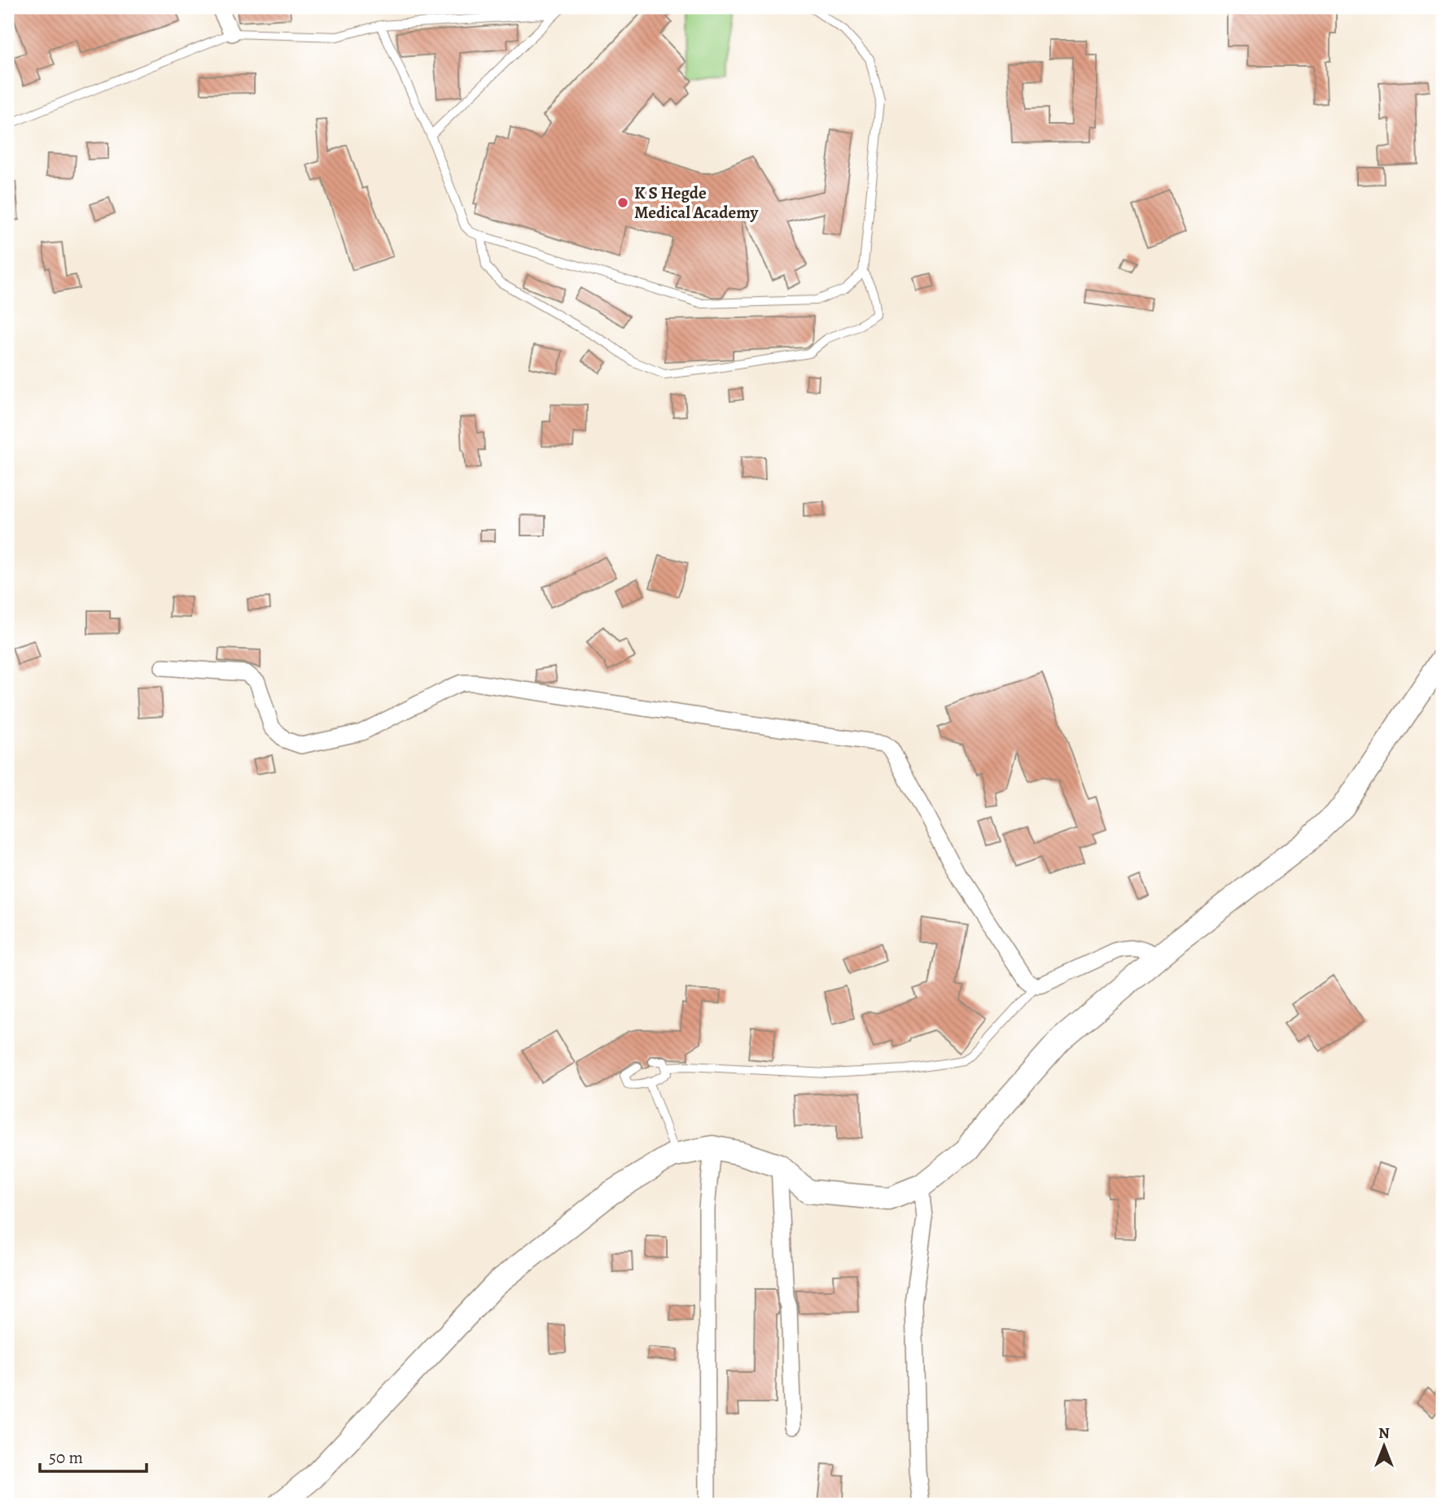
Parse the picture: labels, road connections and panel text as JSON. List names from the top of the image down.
{
  "places": ["K S Hegde Medical Academy"],
  "scale_bar": "50 m",
  "north": "top"
}
